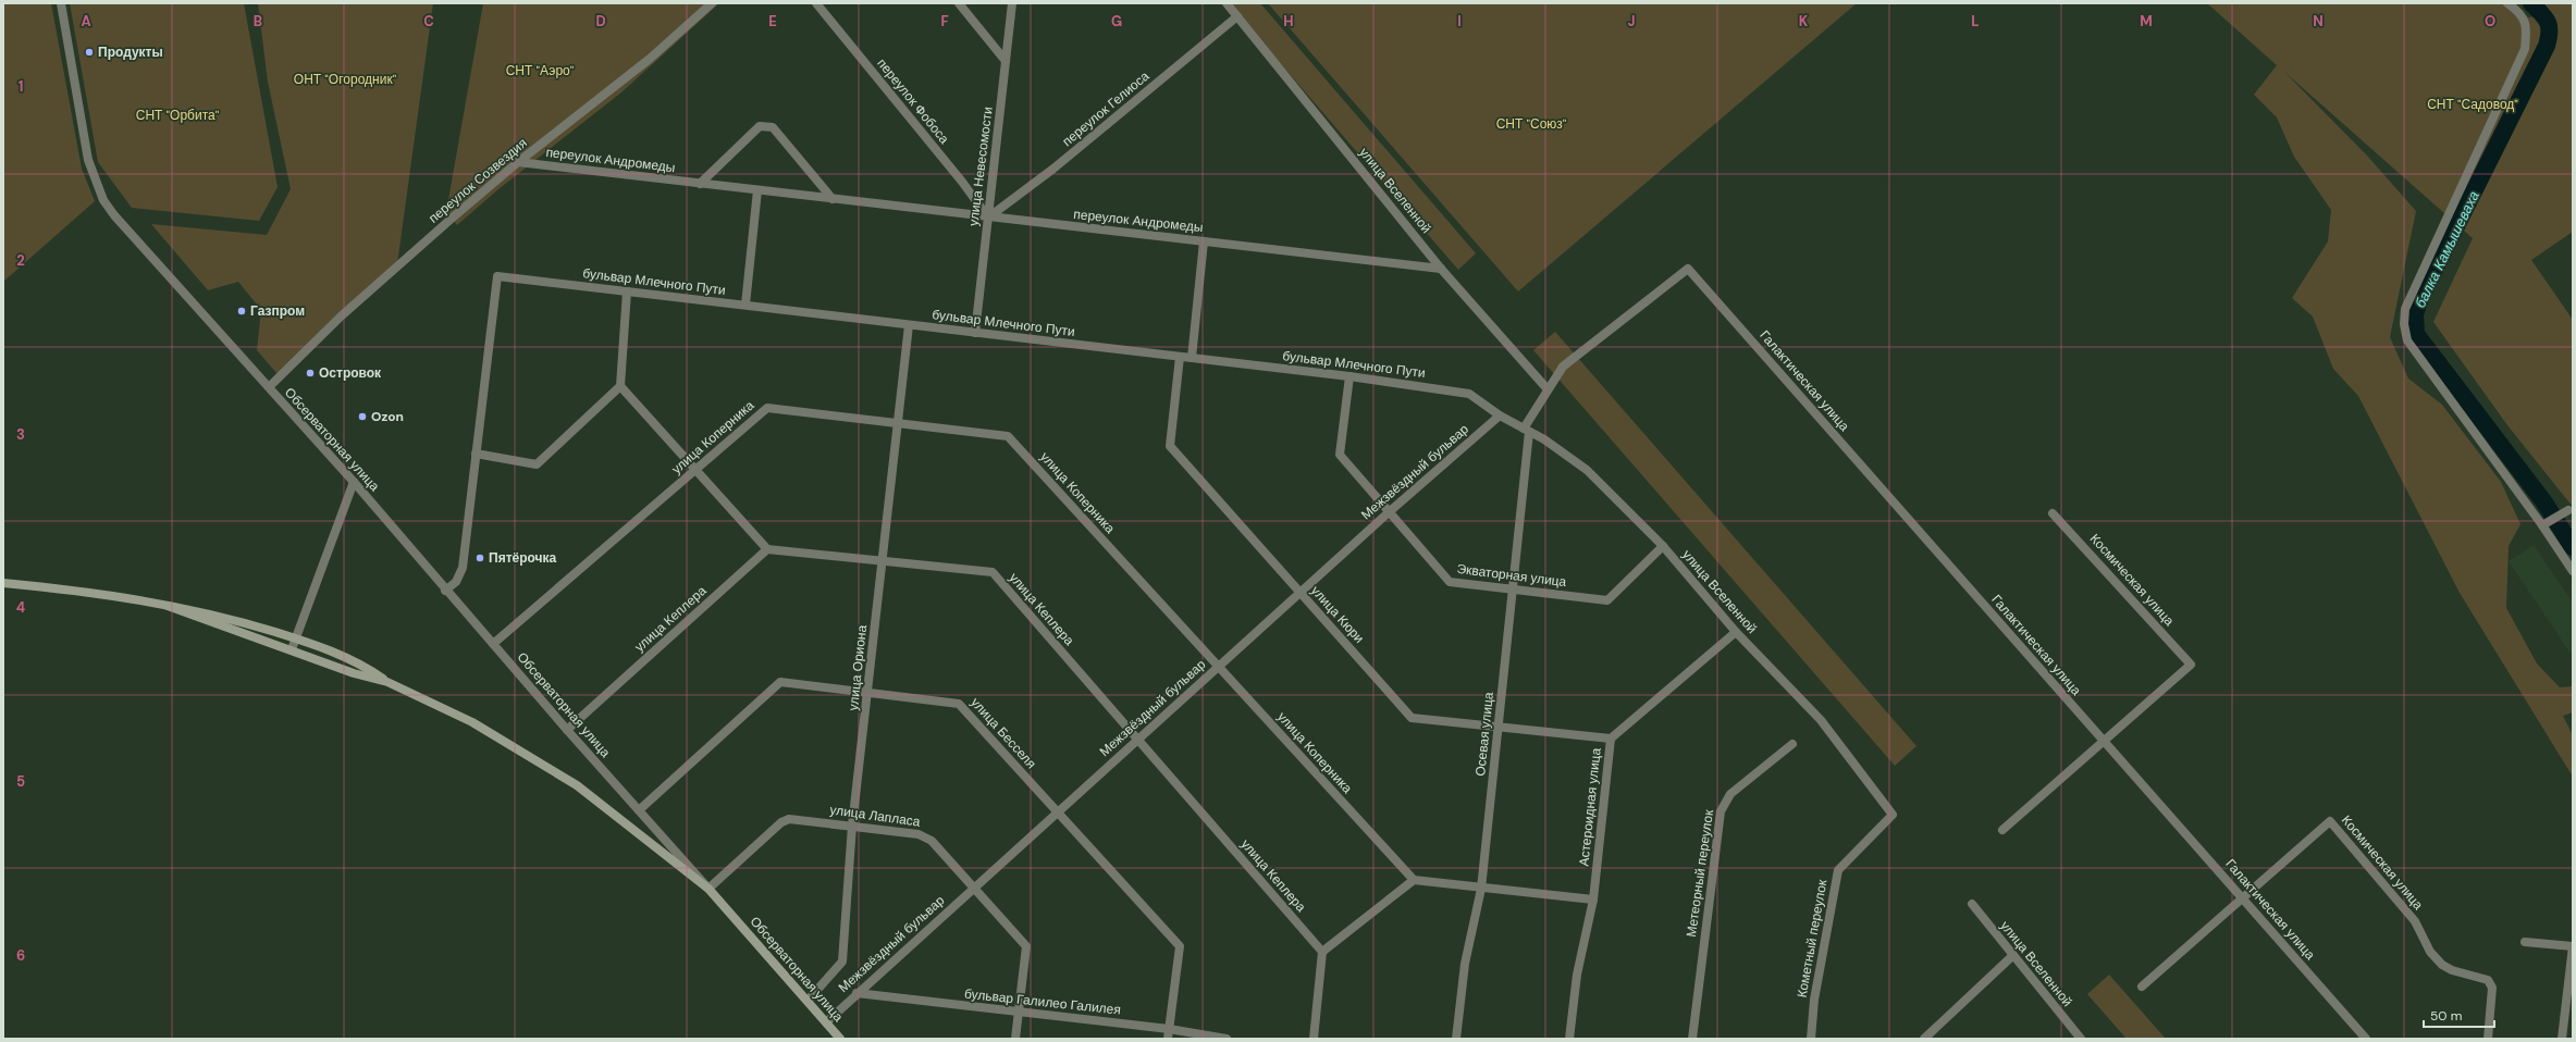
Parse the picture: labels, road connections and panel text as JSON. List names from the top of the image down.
{
  "streets": {
    "main road": ["Обсерваторная улица"],
    "street": [
      "переулок Фобоса",
      "переулок Гелиоса",
      "переулок Андромеды",
      "улица Невесомости",
      "переулок Созвездия",
      "улица Вселенной",
      "бульвар Млечного Пути",
      "Галактическая улица",
      "улица Коперника",
      "Межзвёздный бульвар",
      "Экваторная улица",
      "Космическая улица",
      "улица Кеплера",
      "улица Кюри",
      "улица Ориона",
      "улица Бесселя",
      "Осевая улица",
      "Астероидная улица",
      "улица Лапласа",
      "Метеорный переулок",
      "Кометный переулок",
      "бульвар Галилео Галилея"
    ]
  },
  "crossings": [
    ["переулок Фобоса", "переулок Гелиоса"],
    ["переулок Фобоса", "переулок Андромеды"],
    ["переулок Фобоса", "улица Невесомости"],
    ["переулок Гелиоса", "переулок Андромеды"],
    ["переулок Гелиоса", "улица Невесомости"],
    ["переулок Гелиоса", "улица Вселенной"],
    ["переулок Андромеды", "улица Невесомости"],
    ["переулок Андромеды", "переулок Созвездия"],
    ["переулок Андромеды", "улица Вселенной"],
    ["улица Невесомости", "бульвар Млечного Пути"],
    ["переулок Созвездия", "Обсерваторная улица"],
    ["улица Вселенной", "бульвар Млечного Пути"],
    ["улица Вселенной", "Галактическая улица"],
    ["улица Вселенной", "Межзвёздный бульвар"],
    ["улица Вселенной", "Экваторная улица"],
    ["улица Вселенной", "Осевая улица"],
    ["улица Вселенной", "Астероидная улица"],
    ["улица Вселенной", "Кометный переулок"],
    ["бульвар Млечного Пути", "Межзвёздный бульвар"],
    ["бульвар Млечного Пути", "Экваторная улица"],
    ["бульвар Млечного Пути", "улица Кюри"],
    ["бульвар Млечного Пути", "улица Ориона"],
    ["Галактическая улица", "Космическая улица"],
    ["улица Коперника", "Обсерваторная улица"],
    ["улица Коперника", "Межзвёздный бульвар"],
    ["улица Коперника", "улица Ориона"],
    ["Обсерваторная улица", "Межзвёздный бульвар"],
    ["Обсерваторная улица", "улица Кеплера"],
    ["Обсерваторная улица", "улица Ориона"],
    ["Обсерваторная улица", "улица Бесселя"],
    ["Обсерваторная улица", "улица Лапласа"],
    ["Межзвёздный бульвар", "Экваторная улица"],
    ["Межзвёздный бульвар", "улица Кеплера"],
    ["Межзвёздный бульвар", "улица Кюри"],
    ["Межзвёздный бульвар", "улица Бесселя"],
    ["Межзвёздный бульвар", "улица Лапласа"],
    ["Межзвёздный бульвар", "бульвар Галилео Галилея"],
    ["Экваторная улица", "Осевая улица"],
    ["улица Кеплера", "улица Ориона"],
    ["улица Кюри", "Осевая улица"],
    ["улица Кюри", "Астероидная улица"],
    ["улица Ориона", "улица Бесселя"],
    ["улица Ориона", "улица Лапласа"],
    ["улица Бесселя", "бульвар Галилео Галилея"],
    ["улица Лапласа", "бульвар Галилео Галилея"]
  ],
  "water": ["балка Камышеваха"],
  "parks": [
    "СНТ \"Аэро\"",
    "ОНТ \"Огородник\"",
    "СНТ \"Садовод\"",
    "СНТ \"Орбита\"",
    "СНТ \"Союз\""
  ],
  "places": [
    "Продукты",
    "Газпром",
    "Островок",
    "Ozon",
    "Пятёрочка"
  ],
  "scale_bar": "50 m",
  "grid": {
    "columns": [
      "A",
      "B",
      "C",
      "D",
      "E",
      "F",
      "G",
      "H",
      "I",
      "J",
      "K",
      "L",
      "M",
      "N",
      "O"
    ],
    "rows": [
      "1",
      "2",
      "3",
      "4",
      "5",
      "6"
    ]
  }
}
